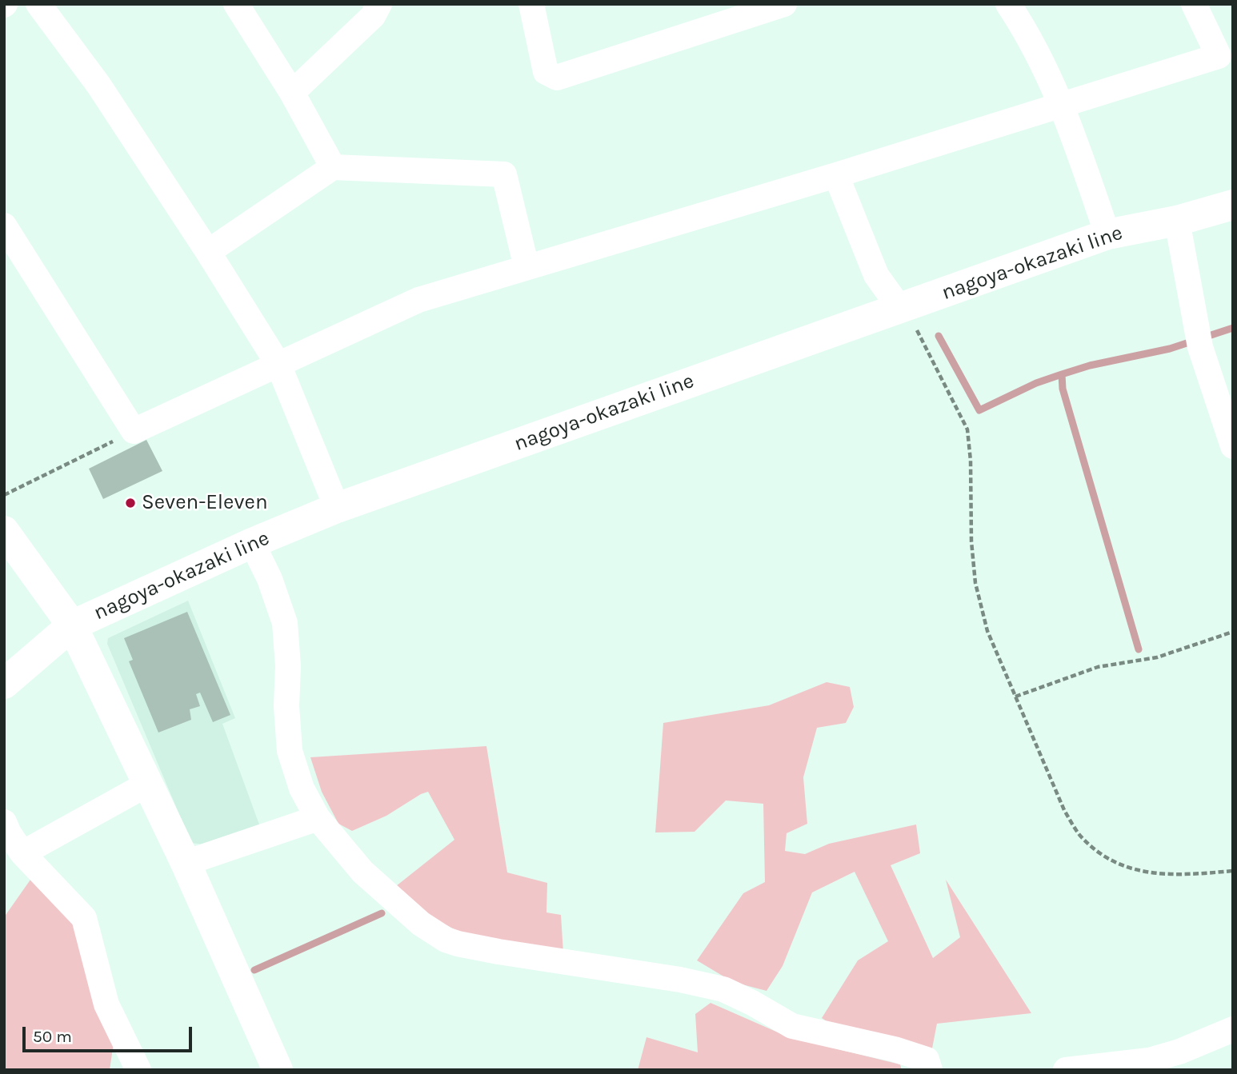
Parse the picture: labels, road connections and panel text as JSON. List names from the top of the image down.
{
  "streets": {
    "main road": ["nagoya-okazaki line"]
  },
  "places": ["Seven-Eleven"],
  "scale_bar": "50 m"
}
